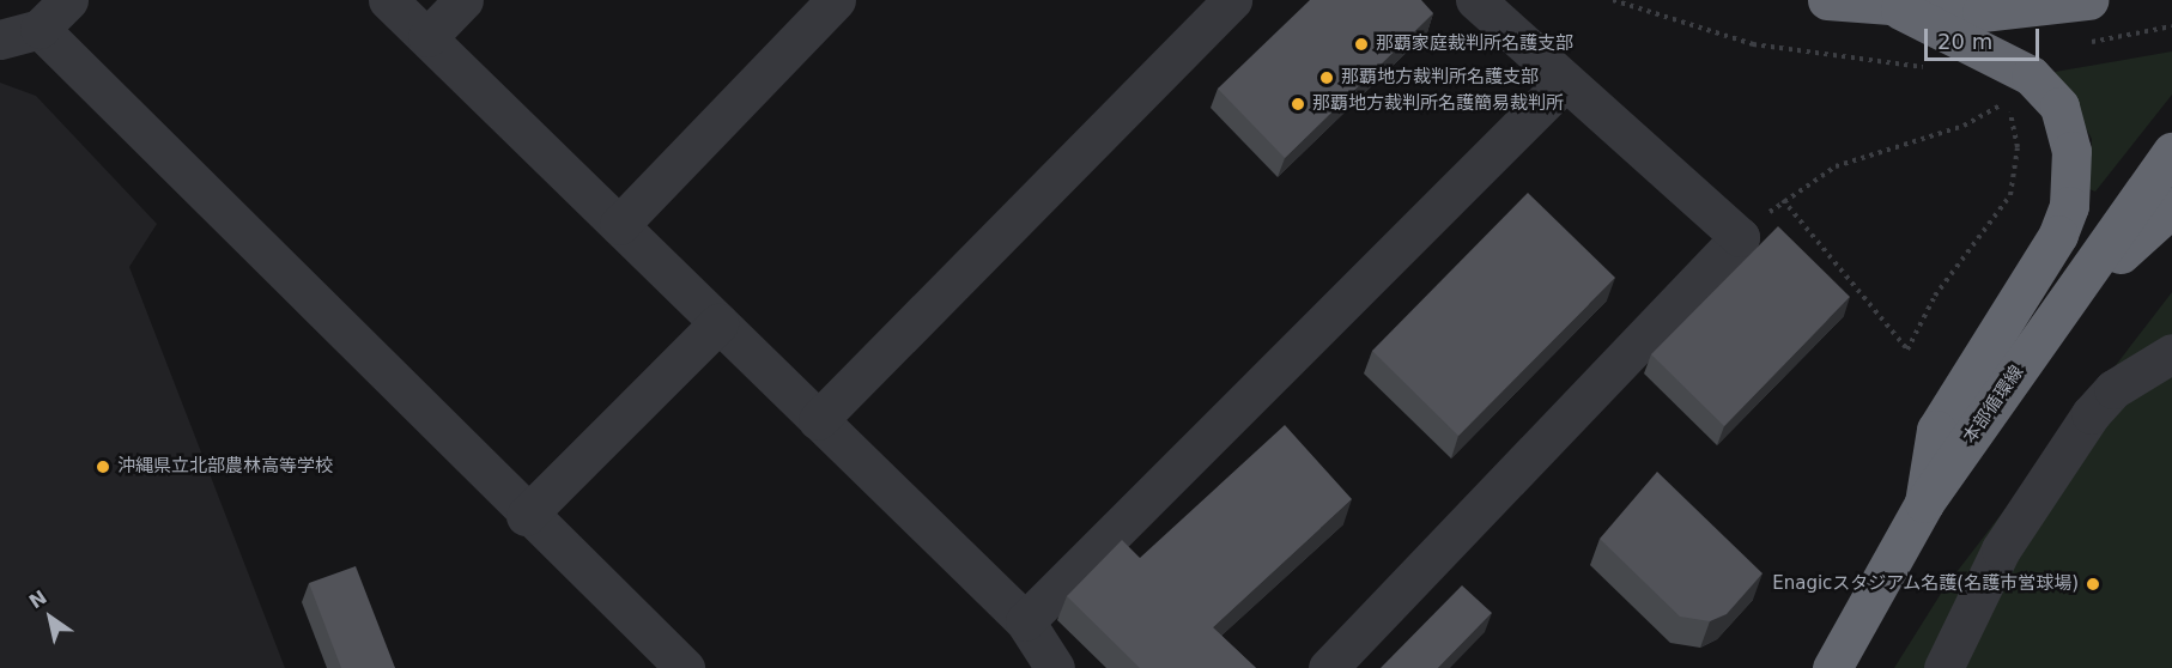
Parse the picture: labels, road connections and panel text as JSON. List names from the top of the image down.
{
  "streets": {
    "highway": ["本部循環線"]
  },
  "places": [
    "那覇家庭裁判所名護支部",
    "那覇地方裁判所名護支部",
    "那覇地方裁判所名護簡易裁判所",
    "沖縄県立北部農林高等学校",
    "Enagicスタジアム名護(名護市営球場)"
  ],
  "scale_bar": "20 m",
  "north": "top left"
}
